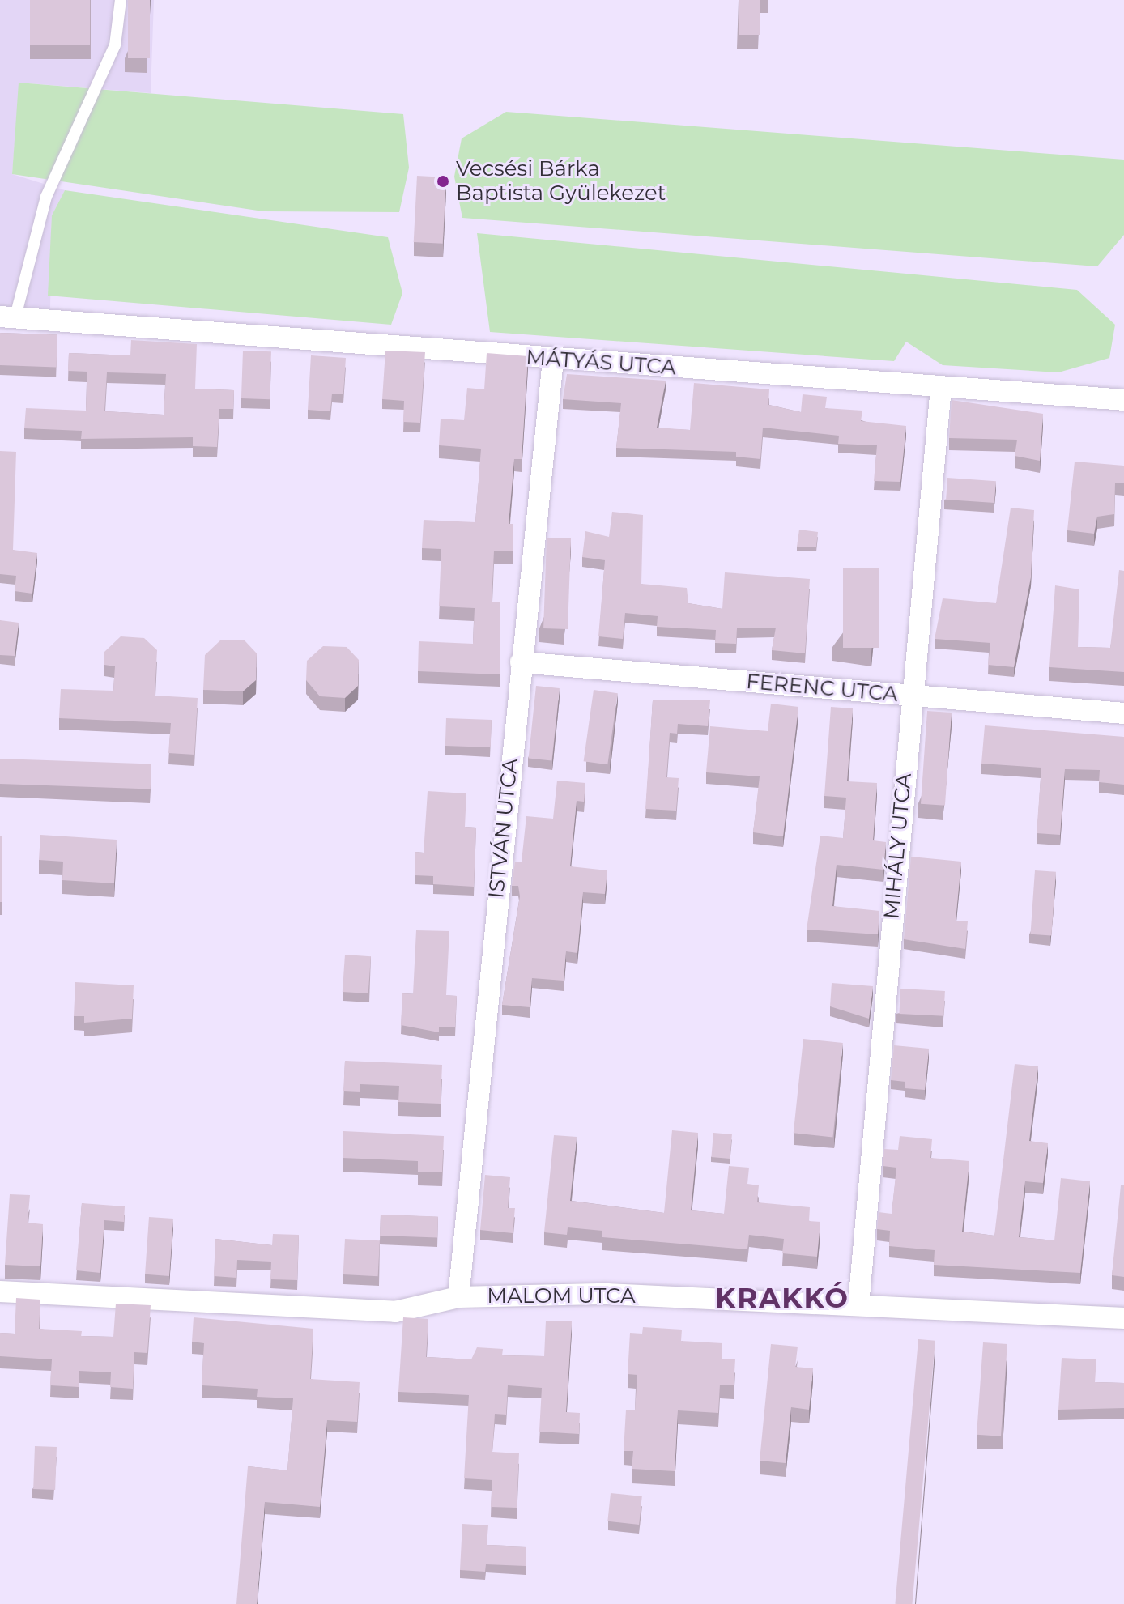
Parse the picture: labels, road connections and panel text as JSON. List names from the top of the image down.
{
  "streets": {
    "street": [
      "MÁTYÁS UTCA",
      "FERENC UTCA",
      "ISTVÁN UTCA",
      "MIHÁLY UTCA",
      "MALOM UTCA"
    ]
  },
  "crossings": [
    ["MÁTYÁS UTCA", "ISTVÁN UTCA"],
    ["MÁTYÁS UTCA", "MIHÁLY UTCA"],
    ["FERENC UTCA", "ISTVÁN UTCA"],
    ["FERENC UTCA", "MIHÁLY UTCA"],
    ["ISTVÁN UTCA", "MALOM UTCA"],
    ["MIHÁLY UTCA", "MALOM UTCA"]
  ],
  "districts": ["KRAKKÓ"],
  "places": ["Vecsési Bárka Baptista Gyülekezet"]
}
